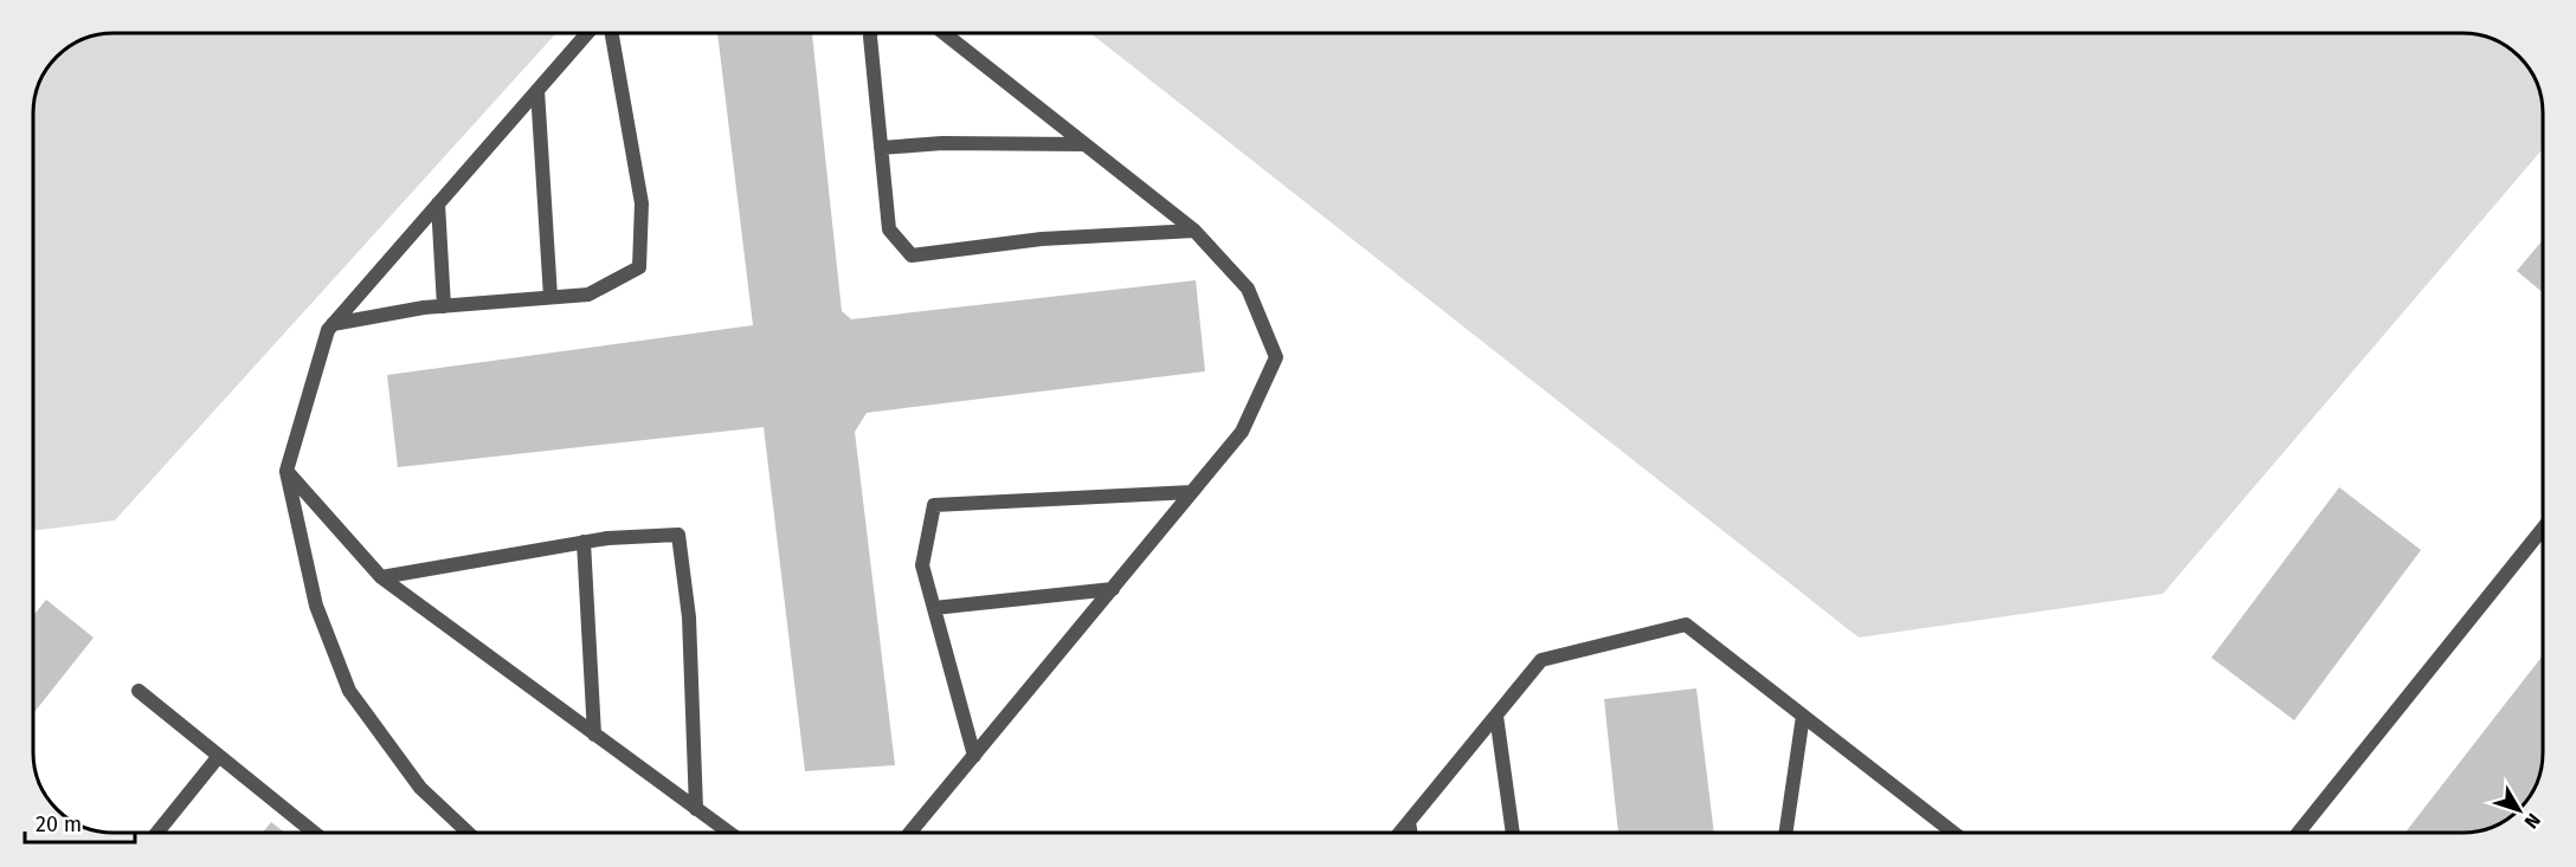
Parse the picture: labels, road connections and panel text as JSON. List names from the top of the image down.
{
  "scale_bar": "20 m",
  "north": "bottom right"
}
